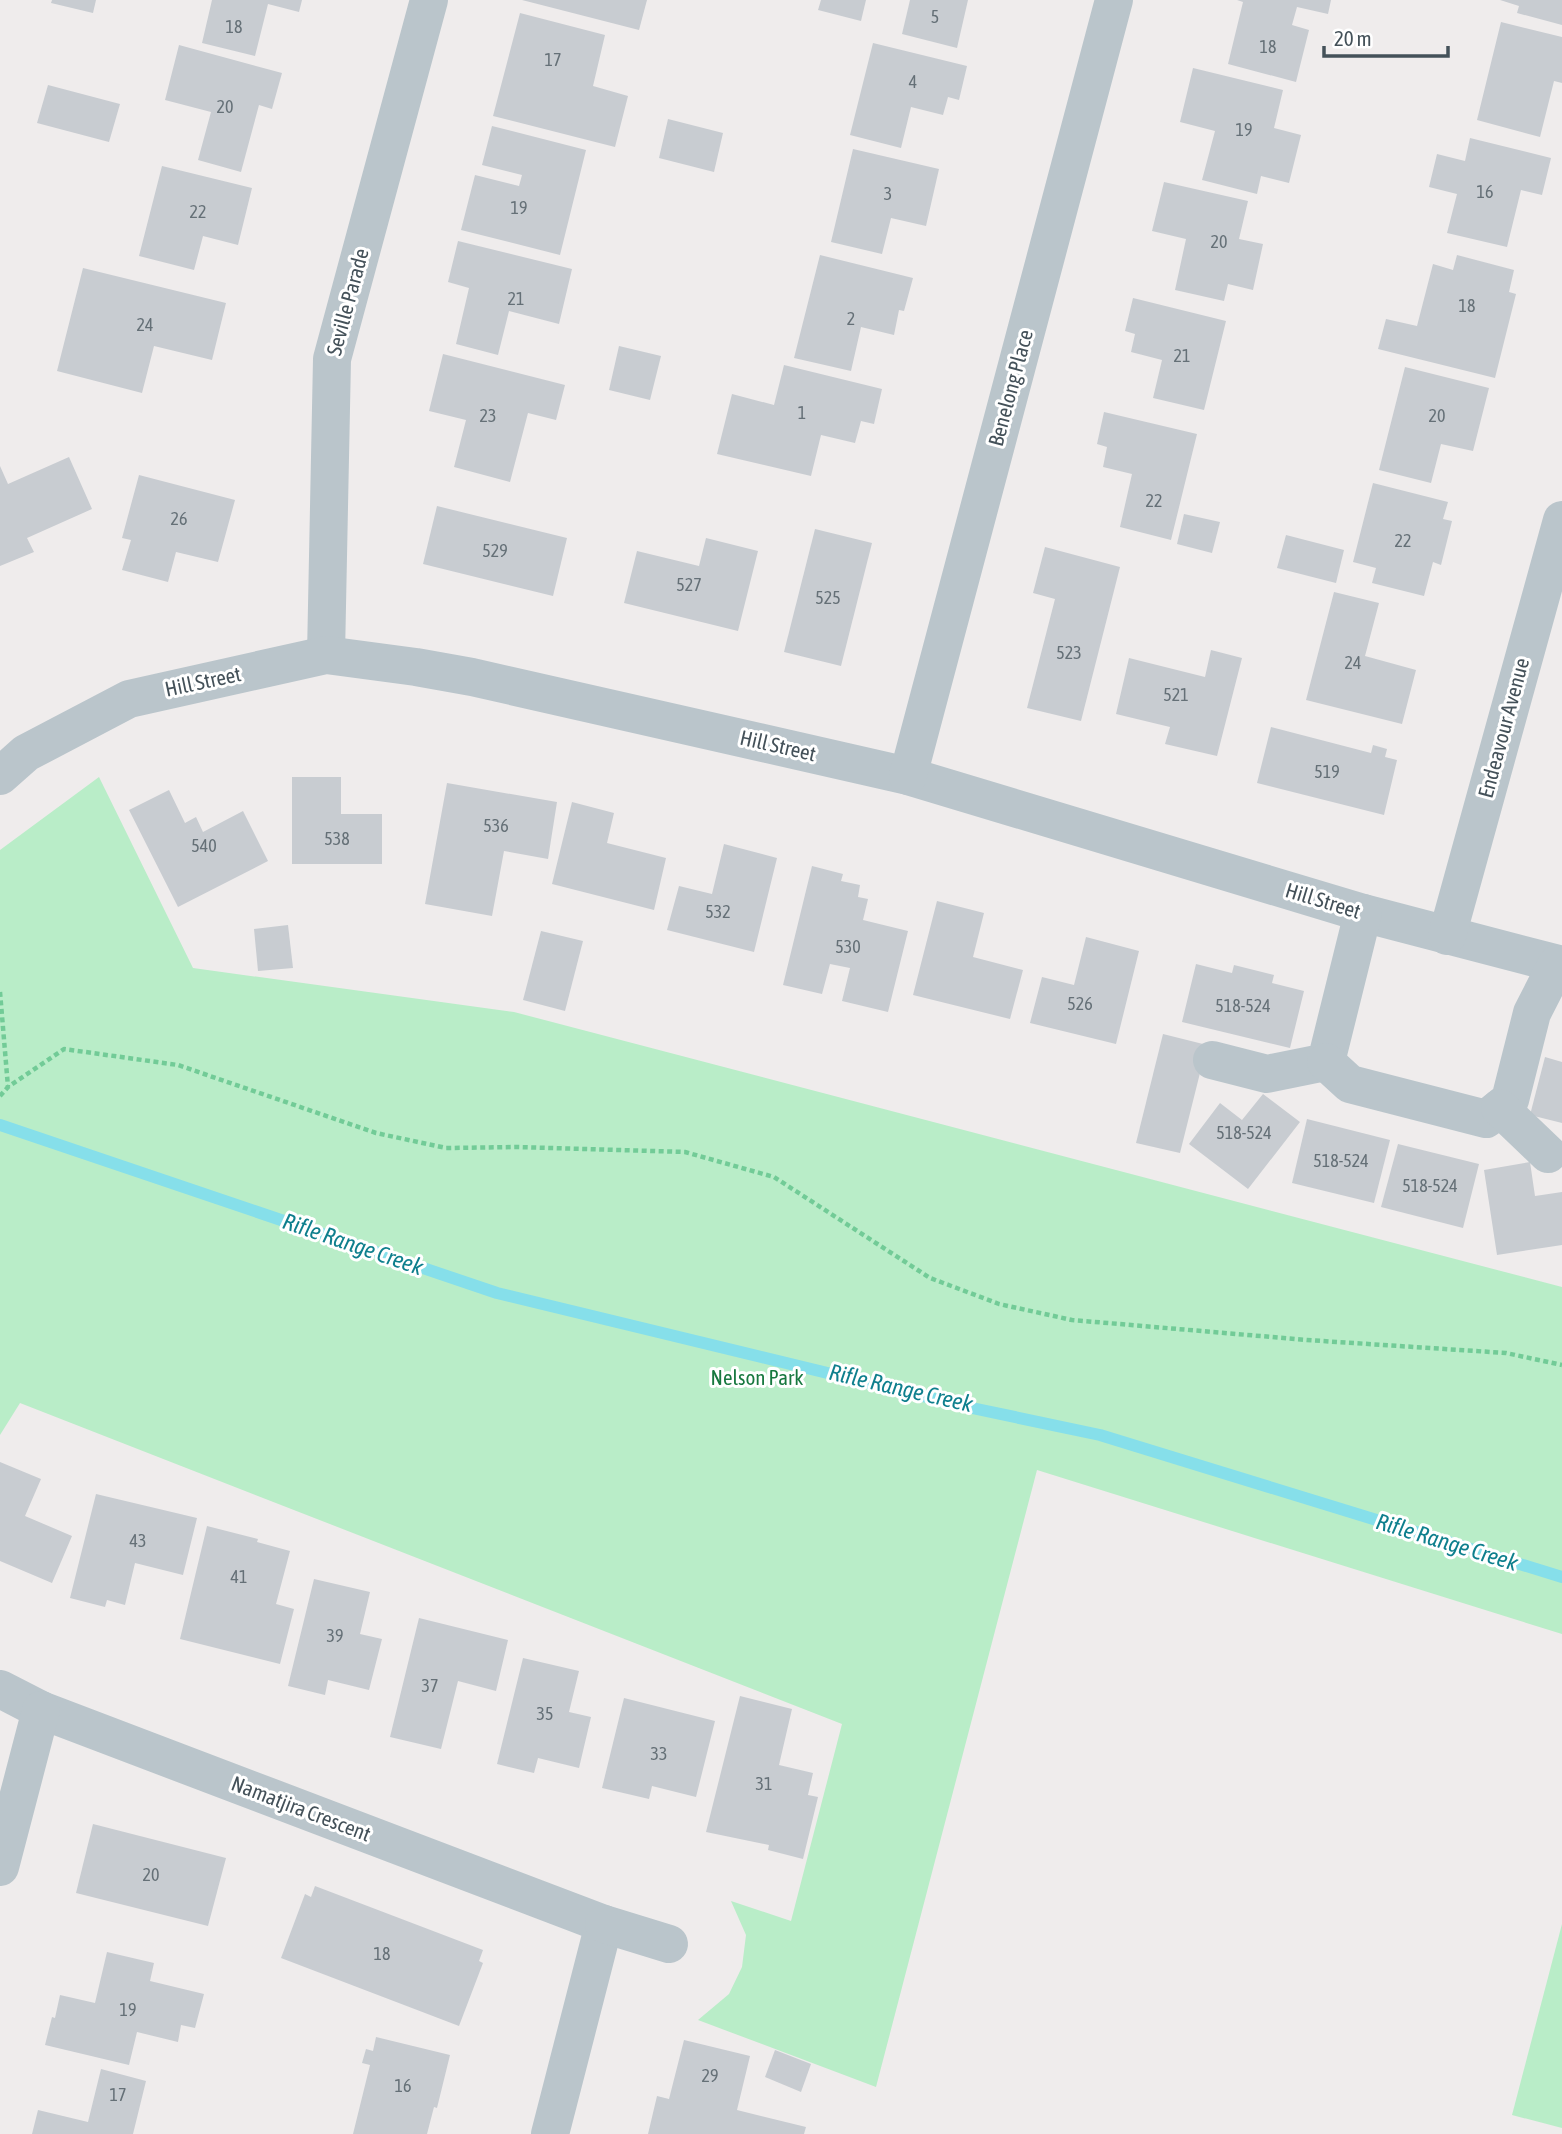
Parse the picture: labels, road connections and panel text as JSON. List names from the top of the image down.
{
  "streets": {
    "street": [
      "Seville Parade",
      "Benelong Place",
      "Hill Street",
      "Endeavour Avenue",
      "Namatjira Crescent"
    ]
  },
  "crossings": [
    ["Seville Parade", "Hill Street"],
    ["Benelong Place", "Hill Street"],
    ["Hill Street", "Endeavour Avenue"]
  ],
  "water": ["Rifle Range Creek"],
  "parks": ["Nelson Park"],
  "house_numbers": [
    "5",
    "18",
    "18",
    "17",
    "4",
    "20",
    "19",
    "16",
    "3",
    "19",
    "22",
    "20",
    "21",
    "18",
    "2",
    "24",
    "21",
    "1",
    "23",
    "20",
    "22",
    "26",
    "22",
    "529",
    "527",
    "525",
    "523",
    "24",
    "521",
    "519",
    "536",
    "538",
    "540",
    "532",
    "530",
    "526",
    "518-524",
    "518-524",
    "518-524",
    "518-524",
    "43",
    "41",
    "39",
    "37",
    "35",
    "33",
    "31",
    "20",
    "18",
    "19",
    "29",
    "16",
    "17"
  ],
  "scale_bar": "20 m"
}
